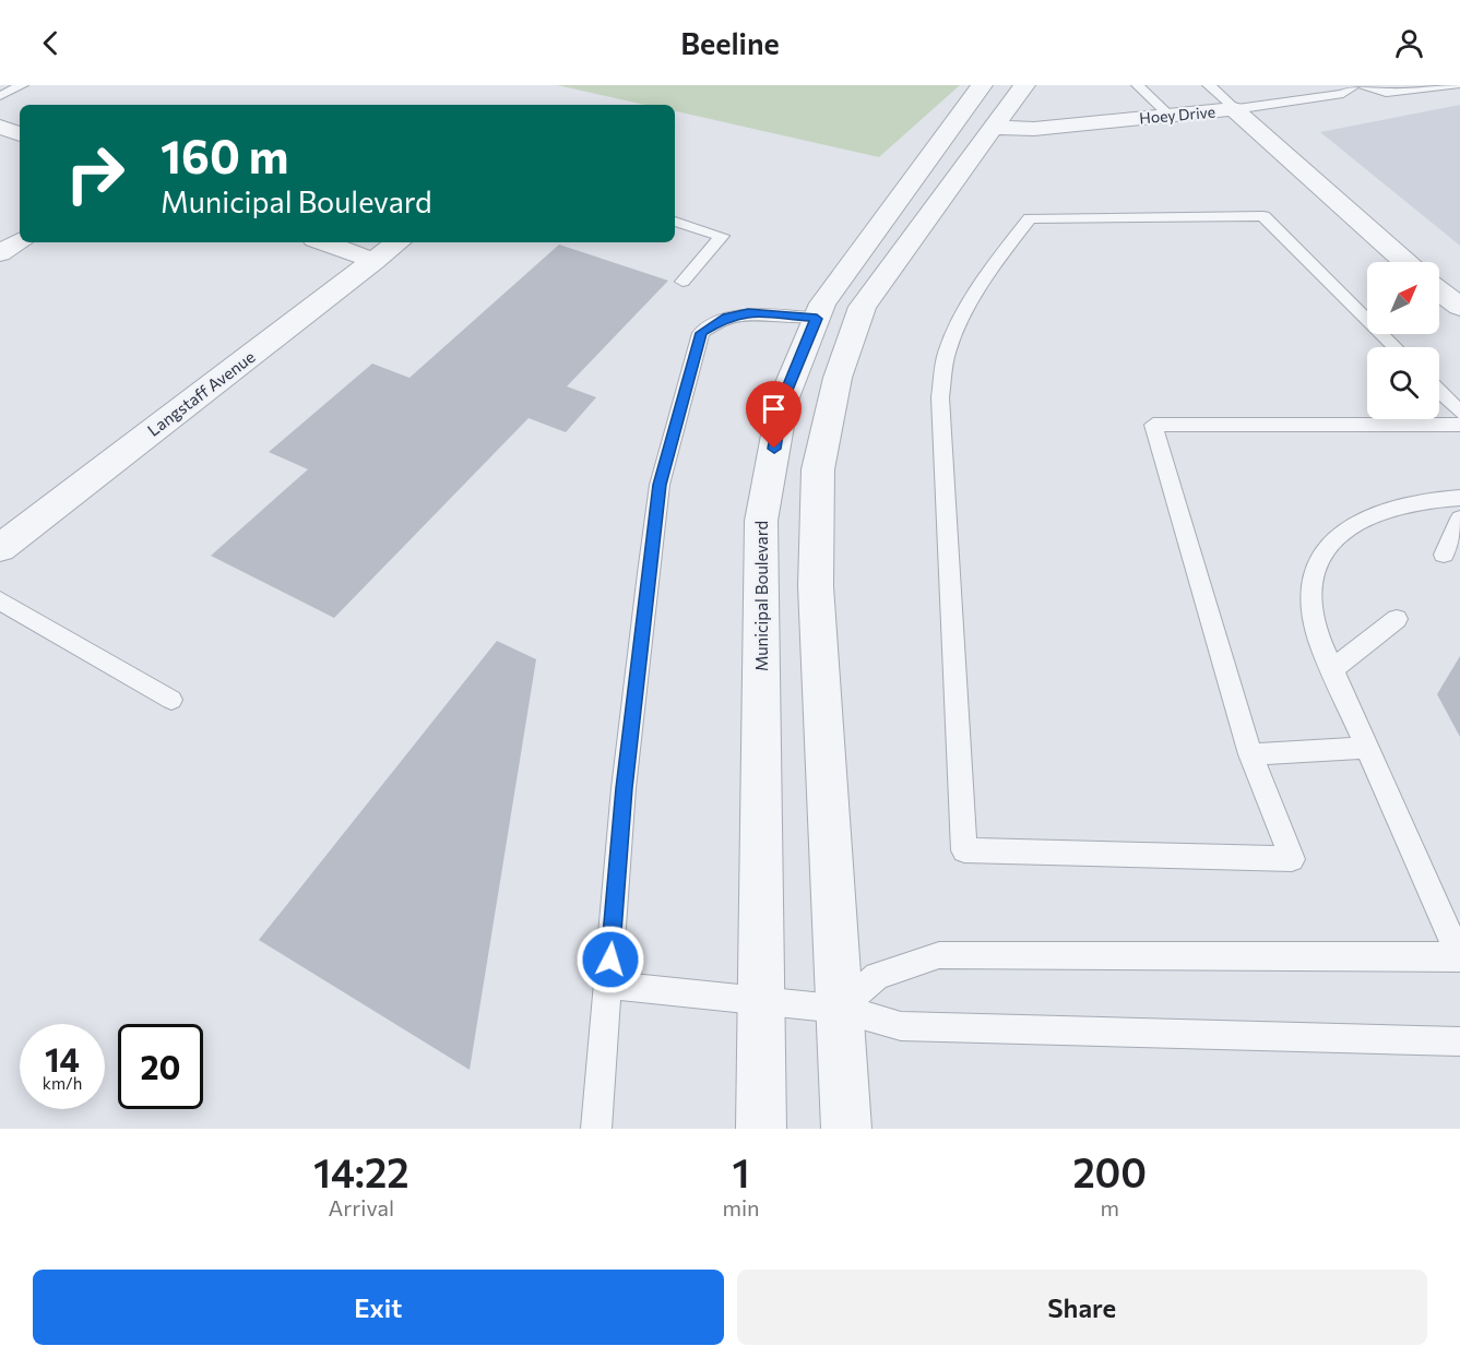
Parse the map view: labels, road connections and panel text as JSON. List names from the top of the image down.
{
  "streets": {
    "street": ["Hoey Drive", "Langstaff Avenue", "Municipal Boulevard"]
  },
  "north": "top right",
  "page": {
    "header": "Beeline",
    "turn": ["160 m", "Municipal Boulevard"],
    "speed": "14 km/h",
    "limit": "20",
    "eta": [
      "14:22",
      "Arrival",
      "1",
      "min",
      "200",
      "m"
    ],
    "buttons": ["Exit", "Share"]
  }
}
